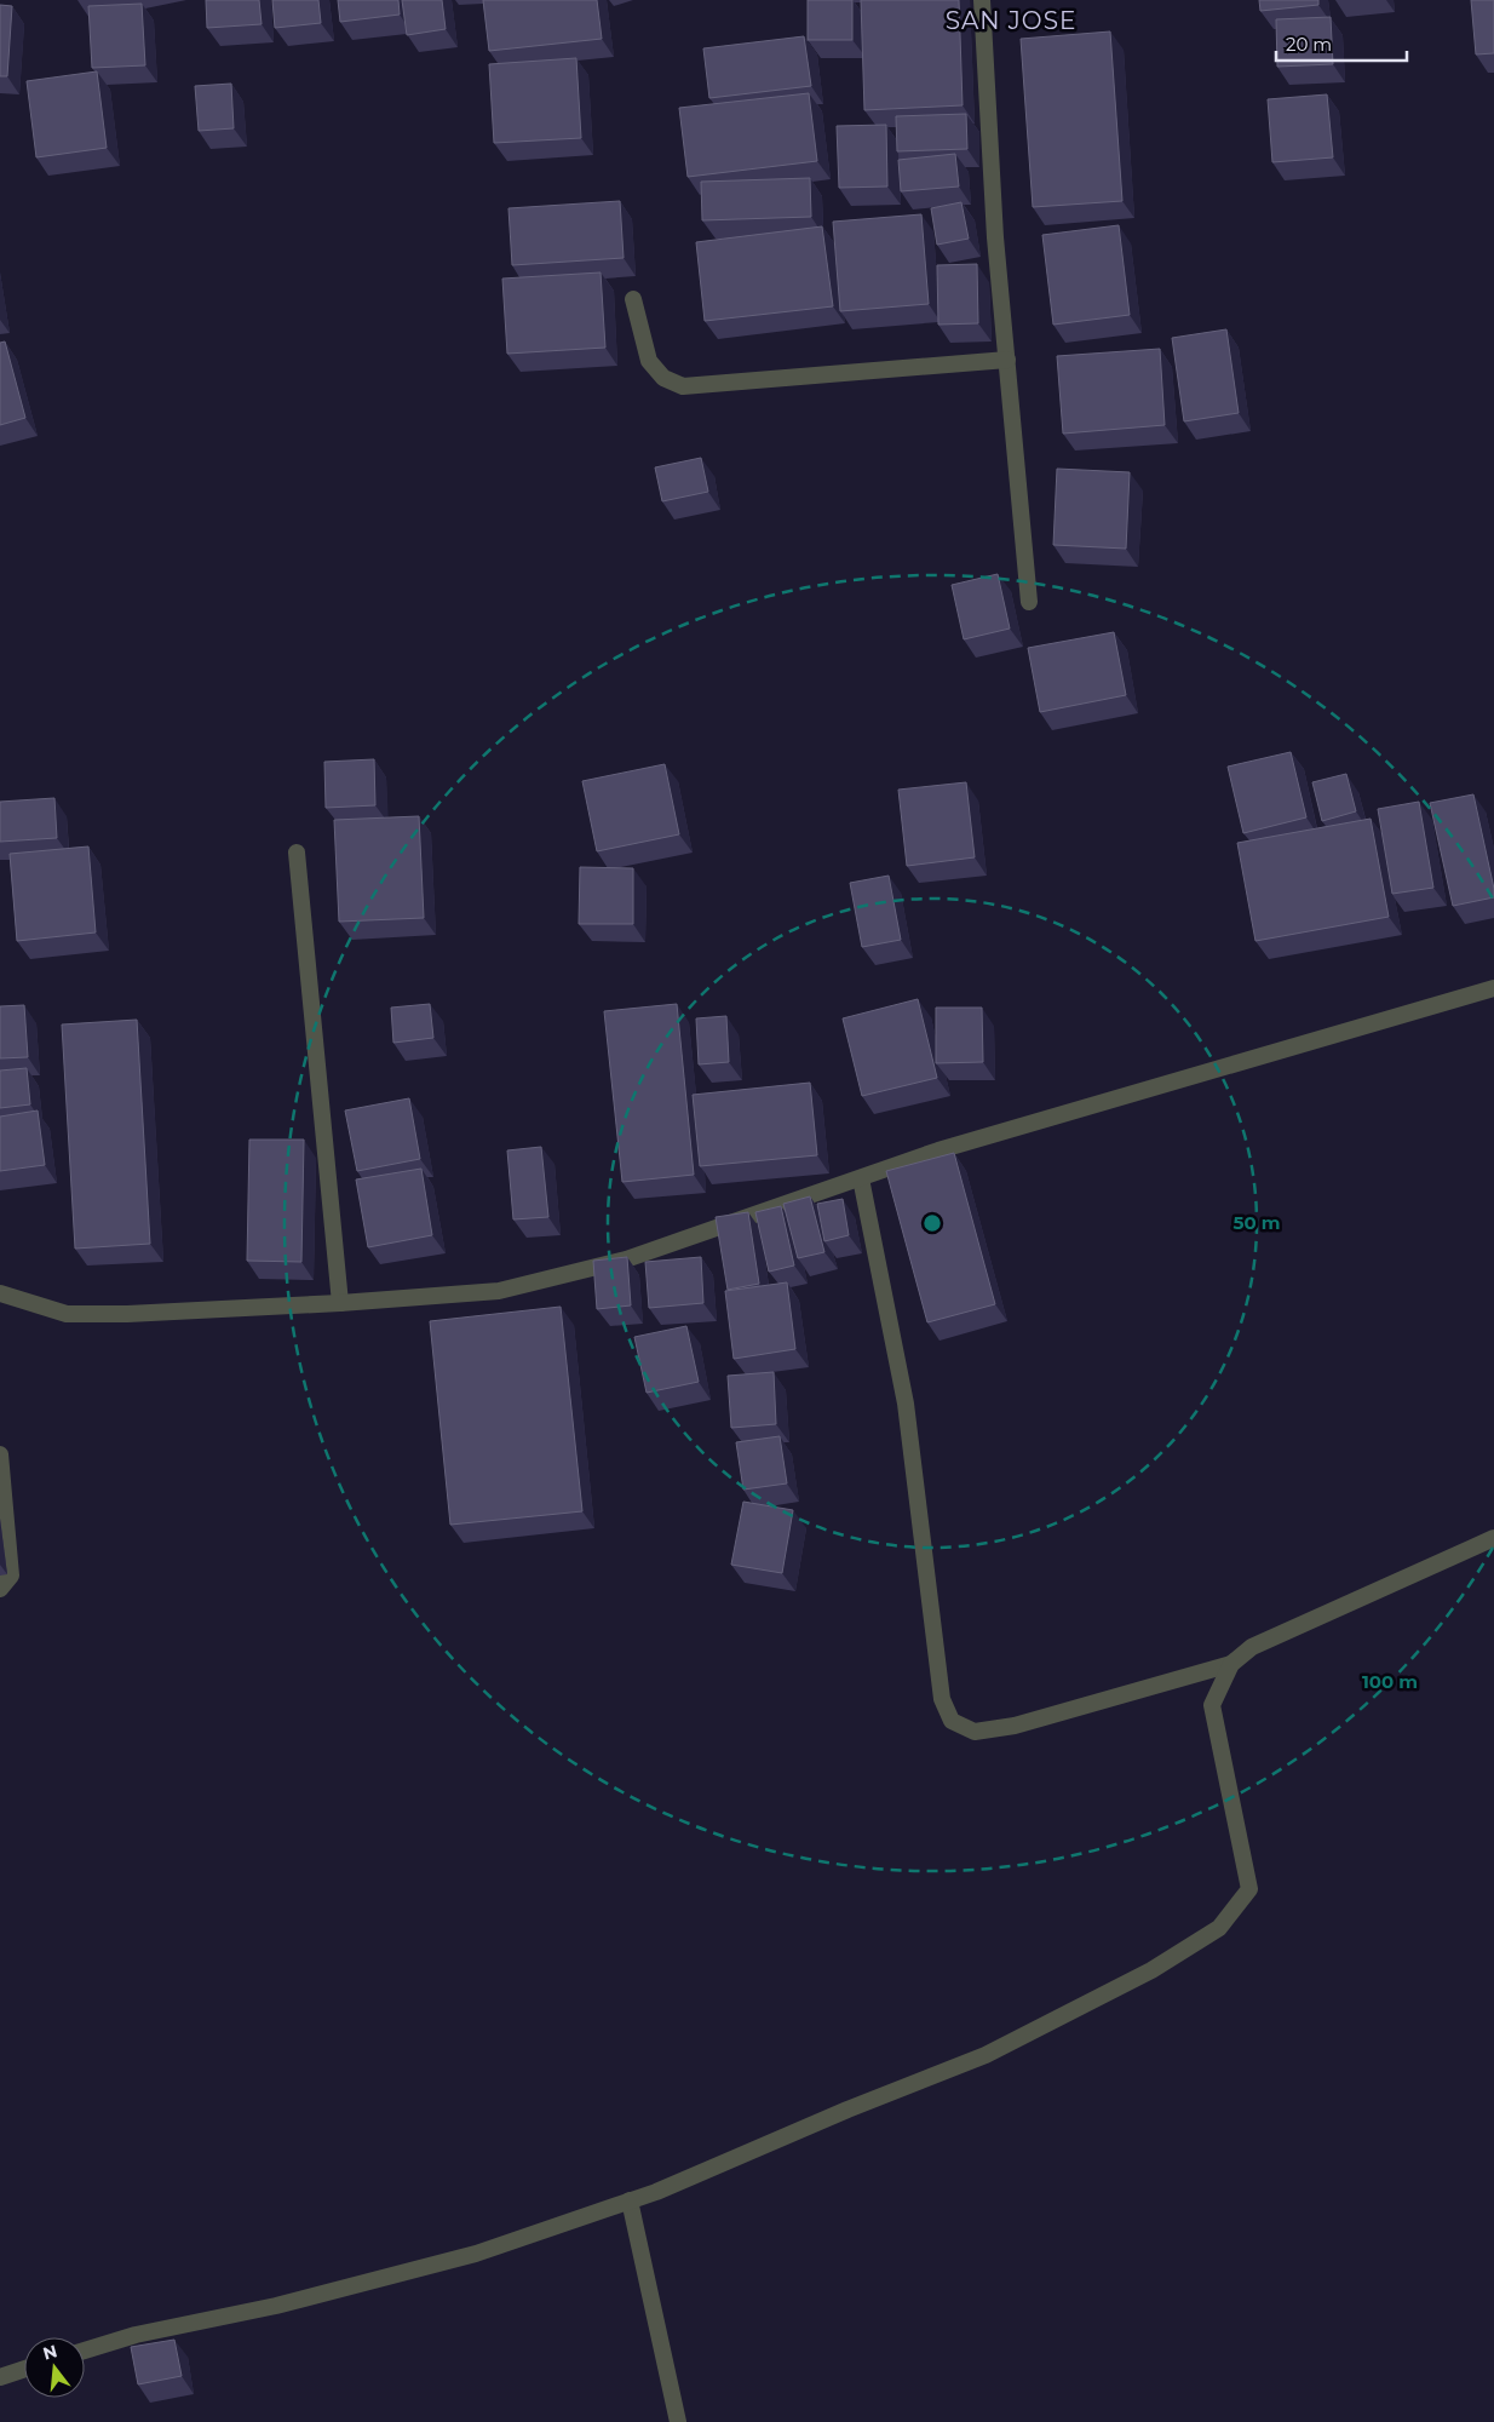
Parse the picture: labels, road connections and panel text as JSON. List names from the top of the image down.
{
  "districts": ["SAN JOSE"],
  "scale_bar": "20 m",
  "north": "top",
  "rings": ["50 m", "100 m"]
}
